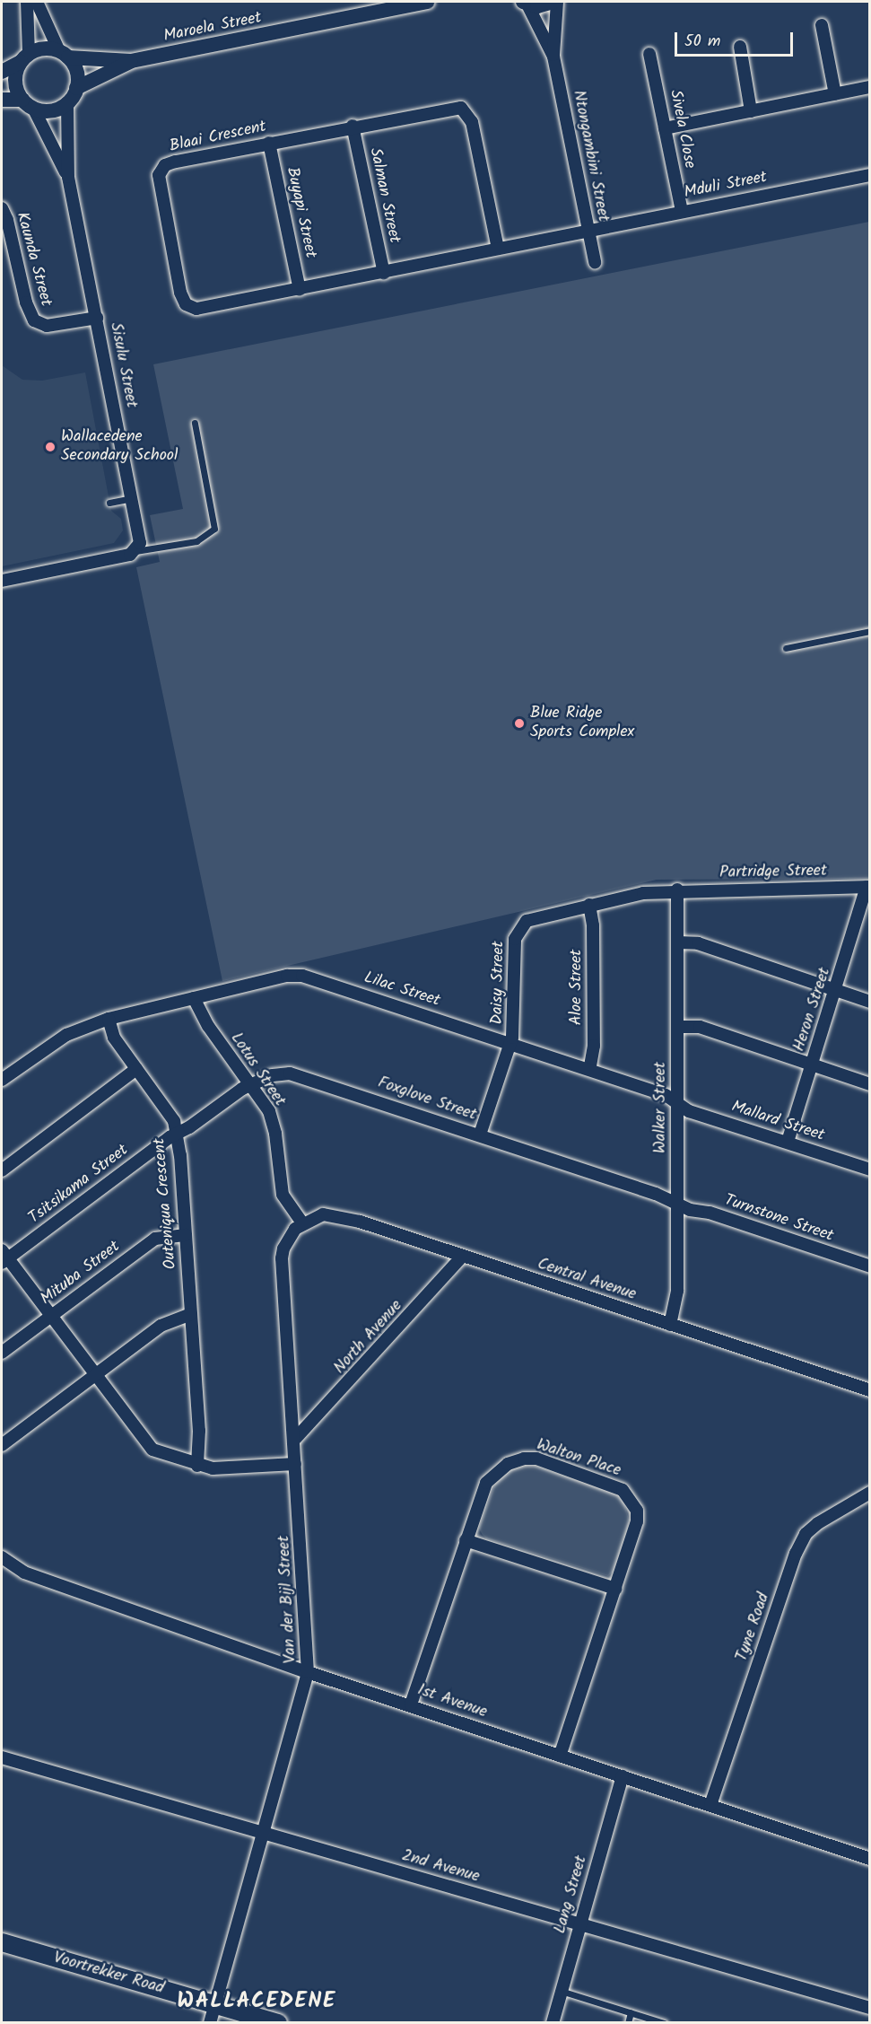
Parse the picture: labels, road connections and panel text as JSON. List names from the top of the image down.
{
  "streets": {
    "main road": ["Voortrekker Road"],
    "street": [
      "Maroela Street",
      "Sivela Close",
      "Blaai Crescent",
      "Ntongambini Street",
      "Mduli Street",
      "Salman Street",
      "Buyapi Street",
      "Kaunda Street",
      "Sisulu Street",
      "Partridge Street",
      "Daisy Street",
      "Aloe Street",
      "Lilac Street",
      "Heron Street",
      "Lotus Street",
      "Foxglove Street",
      "Walker Street",
      "Mallard Street",
      "Tsitsikama Street",
      "Outeniqua Crescent",
      "Turnstone Street",
      "Mituba Street",
      "Central Avenue",
      "North Avenue",
      "Walton Place",
      "Van der Bijl Street",
      "Tyne Road",
      "1st Avenue",
      "2nd Avenue",
      "Lang Street"
    ]
  },
  "crossings": [
    ["Maroela Street", "Sisulu Street"],
    ["Sivela Close", "Mduli Street"],
    ["Blaai Crescent", "Ntongambini Street"],
    ["Blaai Crescent", "Mduli Street"],
    ["Blaai Crescent", "Salman Street"],
    ["Blaai Crescent", "Buyapi Street"],
    ["Ntongambini Street", "Mduli Street"],
    ["Kaunda Street", "Sisulu Street"],
    ["Partridge Street", "Daisy Street"],
    ["Partridge Street", "Heron Street"],
    ["Partridge Street", "Walker Street"],
    ["Daisy Street", "Aloe Street"],
    ["Daisy Street", "Lilac Street"],
    ["Daisy Street", "Foxglove Street"],
    ["Daisy Street", "Walker Street"],
    ["Aloe Street", "Lilac Street"],
    ["Lilac Street", "Lotus Street"],
    ["Lilac Street", "Walker Street"],
    ["Lilac Street", "Mallard Street"],
    ["Lilac Street", "Outeniqua Crescent"],
    ["Heron Street", "Mallard Street"],
    ["Lotus Street", "Foxglove Street"],
    ["Lotus Street", "Central Avenue"],
    ["Lotus Street", "Van der Bijl Street"],
    ["Foxglove Street", "Walker Street"],
    ["Foxglove Street", "Tsitsikama Street"],
    ["Foxglove Street", "Outeniqua Crescent"],
    ["Foxglove Street", "Turnstone Street"],
    ["Walker Street", "Mallard Street"],
    ["Walker Street", "Turnstone Street"],
    ["Walker Street", "Central Avenue"],
    ["Tsitsikama Street", "Outeniqua Crescent"],
    ["Outeniqua Crescent", "Mituba Street"],
    ["Central Avenue", "North Avenue"],
    ["Central Avenue", "Van der Bijl Street"],
    ["North Avenue", "Van der Bijl Street"],
    ["Walton Place", "1st Avenue"],
    ["Van der Bijl Street", "1st Avenue"],
    ["Van der Bijl Street", "2nd Avenue"],
    ["Van der Bijl Street", "Voortrekker Road"],
    ["Tyne Road", "1st Avenue"],
    ["1st Avenue", "Lang Street"],
    ["2nd Avenue", "Lang Street"]
  ],
  "districts": ["WALLACEDENE"],
  "places": ["Wallacedene Secondary School", "Blue Ridge Sports Complex"],
  "scale_bar": "50 m"
}
